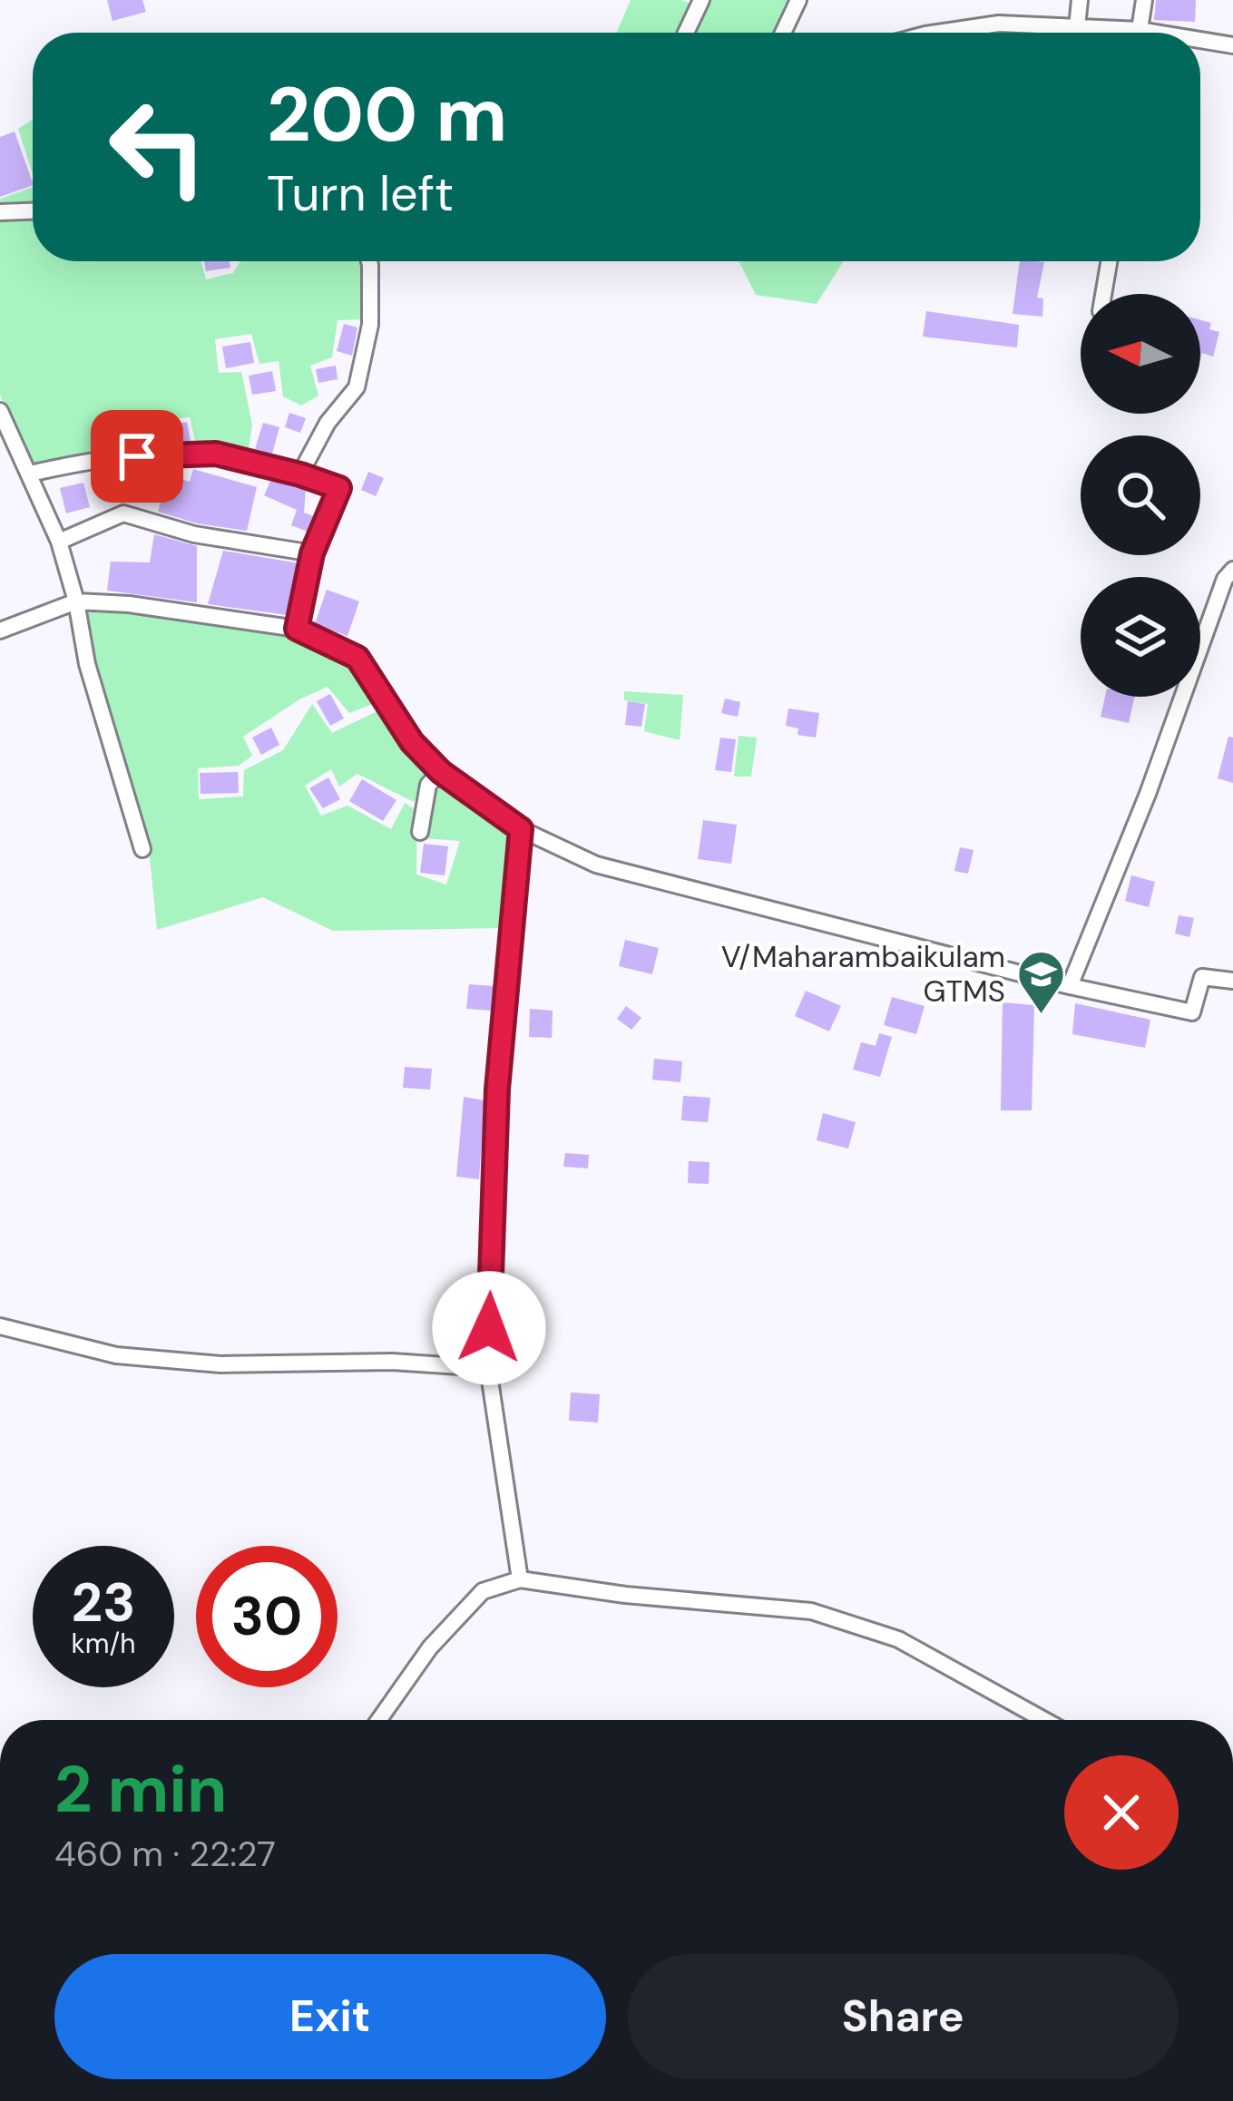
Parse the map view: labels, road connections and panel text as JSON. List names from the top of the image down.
{
  "places": {
    "school or university": ["V/Maharambaikulam GTMS"]
  },
  "north": "left",
  "page": {
    "turn": ["200 m", "Turn left"],
    "speed": "23 km/h",
    "limit": "30",
    "heading": ["2 min", "460 m · 22:27"],
    "buttons": ["Exit", "Share"]
  }
}
